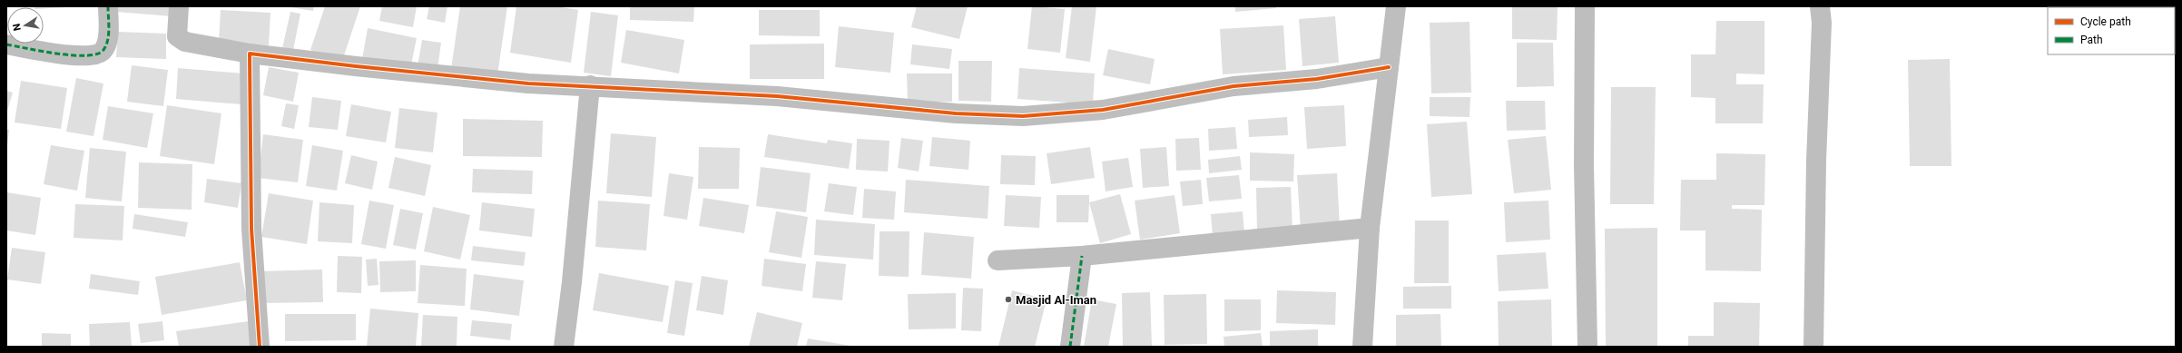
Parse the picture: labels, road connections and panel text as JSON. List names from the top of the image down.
{
  "places": ["Masjid Al-Iman"],
  "legend": ["Cycle path", "Path"],
  "north": "left"
}
